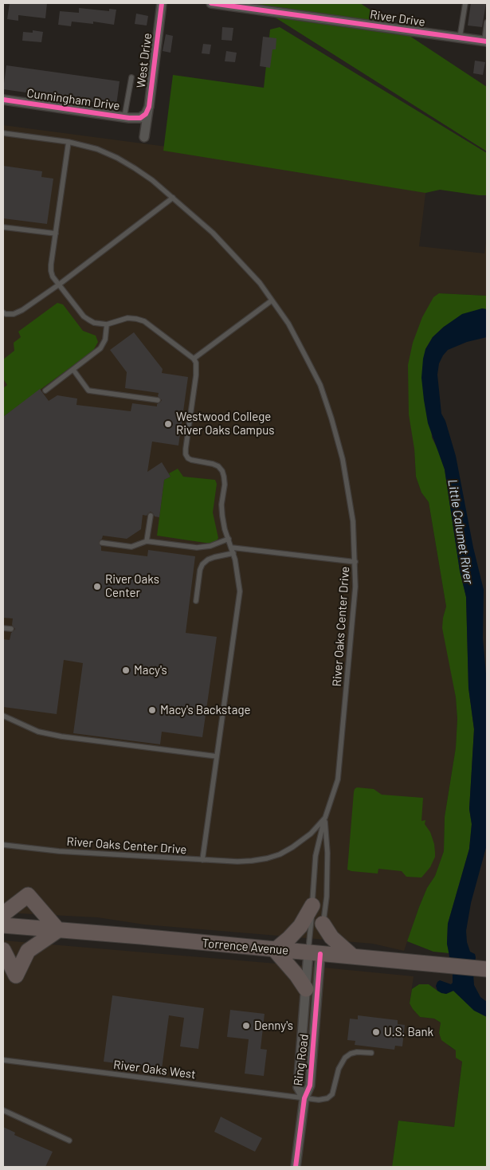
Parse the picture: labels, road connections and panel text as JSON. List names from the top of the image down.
{
  "streets": {
    "main road": ["Torrence Avenue"],
    "street": [
      "River Drive",
      "West Drive",
      "Cunningham Drive",
      "Ring Road"
    ],
    "lane": ["River Oaks Center Drive", "River Oaks West"]
  },
  "crossings": [
    ["West Drive", "Cunningham Drive"],
    ["Torrence Avenue", "Ring Road"],
    ["Ring Road", "River Oaks West"]
  ],
  "water": ["Little Calumet River"],
  "places": [
    "Westwood College River Oaks Campus",
    "River Oaks Center",
    "Macy's",
    "Macy's Backstage",
    "Denny's",
    "U.S. Bank"
  ]
}
